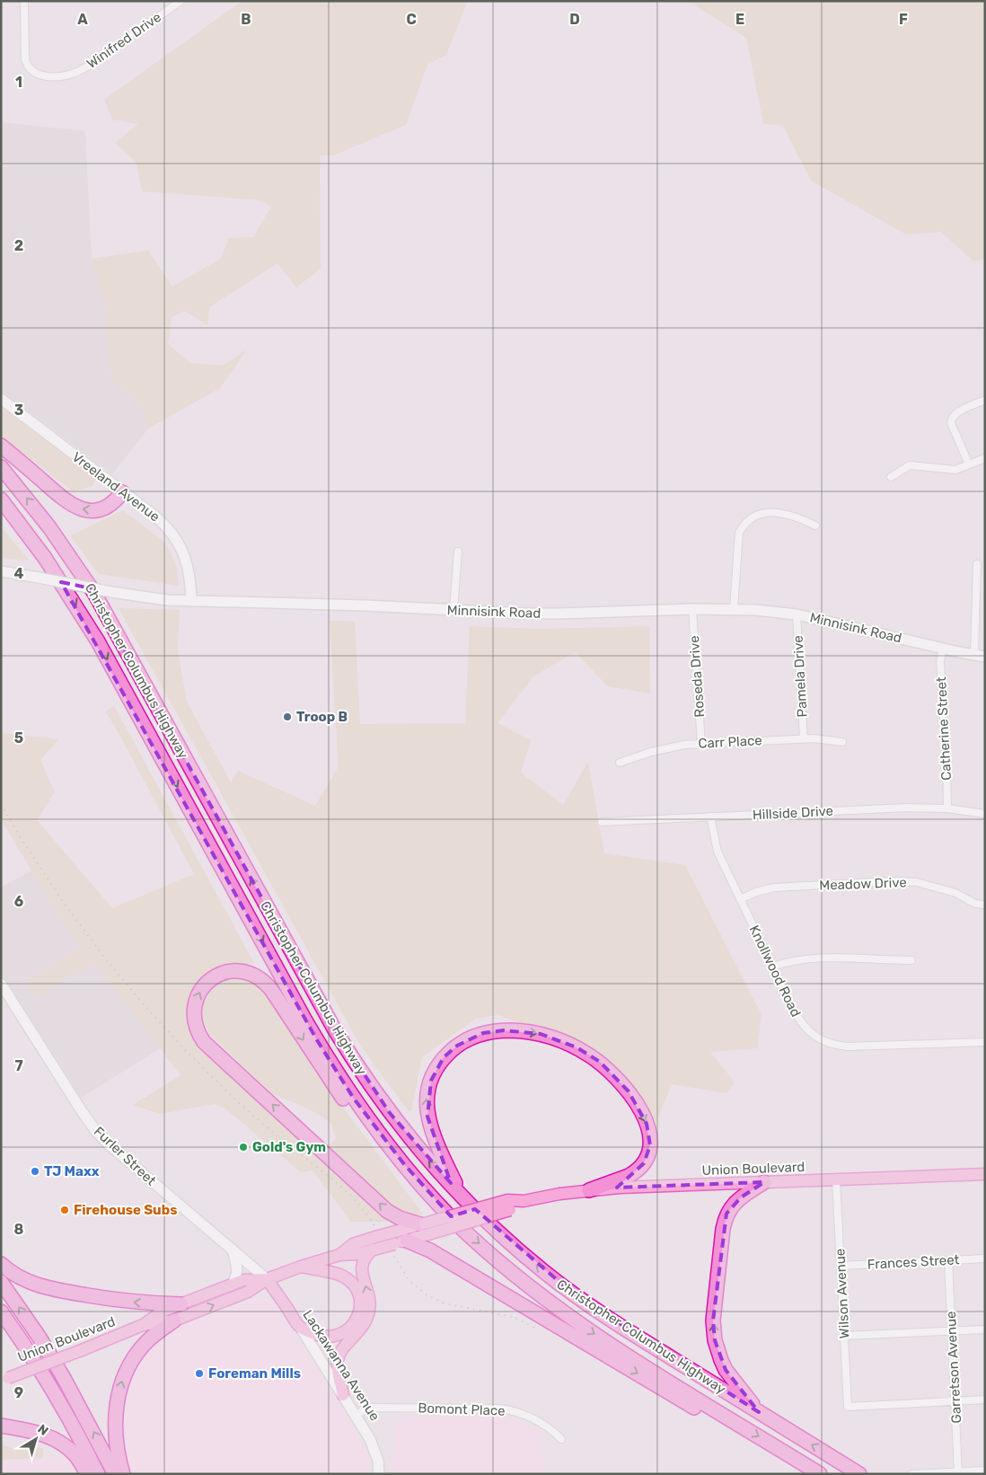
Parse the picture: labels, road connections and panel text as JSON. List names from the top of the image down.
{
  "streets": {
    "highway": ["Christopher Columbus Highway"],
    "main road": ["Union Boulevard", "Lackawanna Avenue"],
    "street": [
      "Winifred Drive",
      "Vreeland Avenue",
      "Minnisink Road",
      "Roseda Drive",
      "Pamela Drive",
      "Catherine Street",
      "Carr Place",
      "Hillside Drive",
      "Meadow Drive",
      "Knollwood Road",
      "Furler Street",
      "Frances Street",
      "Wilson Avenue",
      "Garretson Avenue",
      "Bomont Place"
    ]
  },
  "crossings": [
    ["Vreeland Avenue", "Minnisink Road"],
    ["Minnisink Road", "Roseda Drive"],
    ["Minnisink Road", "Pamela Drive"],
    ["Minnisink Road", "Catherine Street"],
    ["Roseda Drive", "Carr Place"],
    ["Pamela Drive", "Carr Place"],
    ["Catherine Street", "Hillside Drive"],
    ["Hillside Drive", "Knollwood Road"],
    ["Meadow Drive", "Knollwood Road"],
    ["Furler Street", "Union Boulevard"],
    ["Furler Street", "Lackawanna Avenue"],
    ["Union Boulevard", "Wilson Avenue"],
    ["Union Boulevard", "Lackawanna Avenue"],
    ["Frances Street", "Wilson Avenue"],
    ["Frances Street", "Garretson Avenue"],
    ["Wilson Avenue", "Garretson Avenue"],
    ["Lackawanna Avenue", "Bomont Place"]
  ],
  "places": [
    "Troop B",
    "Gold's Gym",
    "TJ Maxx",
    "Firehouse Subs",
    "Foreman Mills"
  ],
  "north": "top right",
  "grid": {
    "columns": [
      "A",
      "B",
      "C",
      "D",
      "E",
      "F"
    ],
    "rows": [
      "1",
      "2",
      "3",
      "4",
      "5",
      "6",
      "7",
      "8",
      "9"
    ]
  }
}
